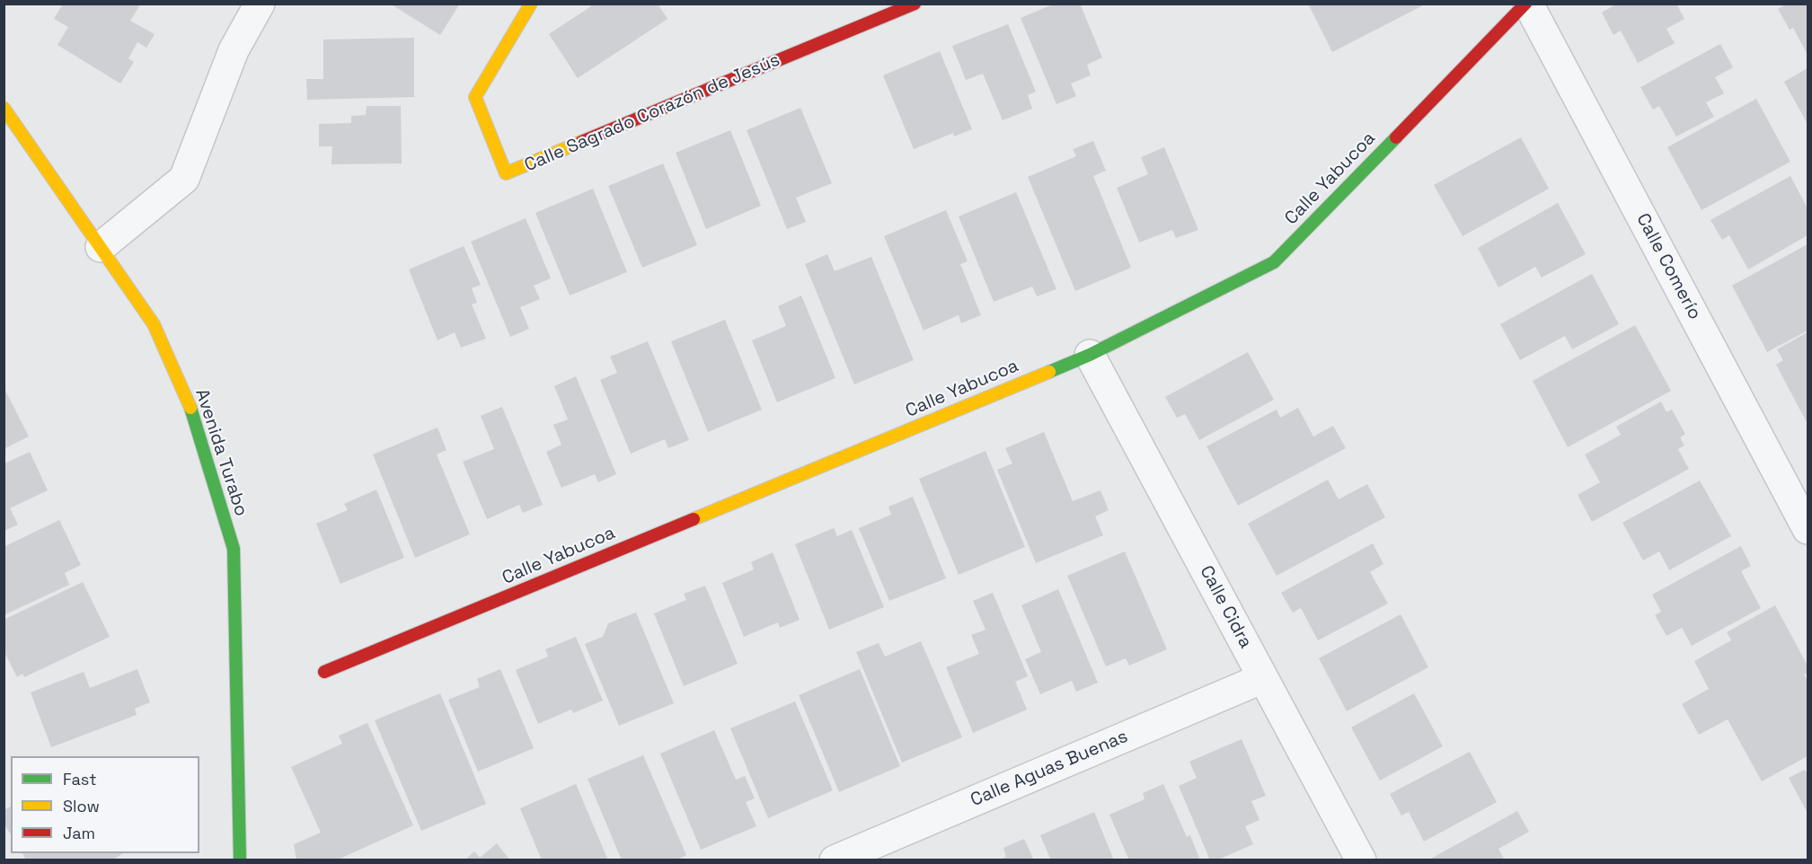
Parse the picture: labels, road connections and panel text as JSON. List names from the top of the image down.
{
  "streets": {
    "street": [
      "Calle Sagrado Corazón de Jesús",
      "Calle Yabucoa",
      "Calle Comerío",
      "Avenida Turabo",
      "Calle Cidra",
      "Calle Aguas Buenas"
    ]
  },
  "crossings": [
    ["Calle Yabucoa", "Calle Comerío"],
    ["Calle Yabucoa", "Calle Cidra"],
    ["Calle Cidra", "Calle Aguas Buenas"]
  ],
  "legend": ["Fast", "Slow", "Jam"]
}
